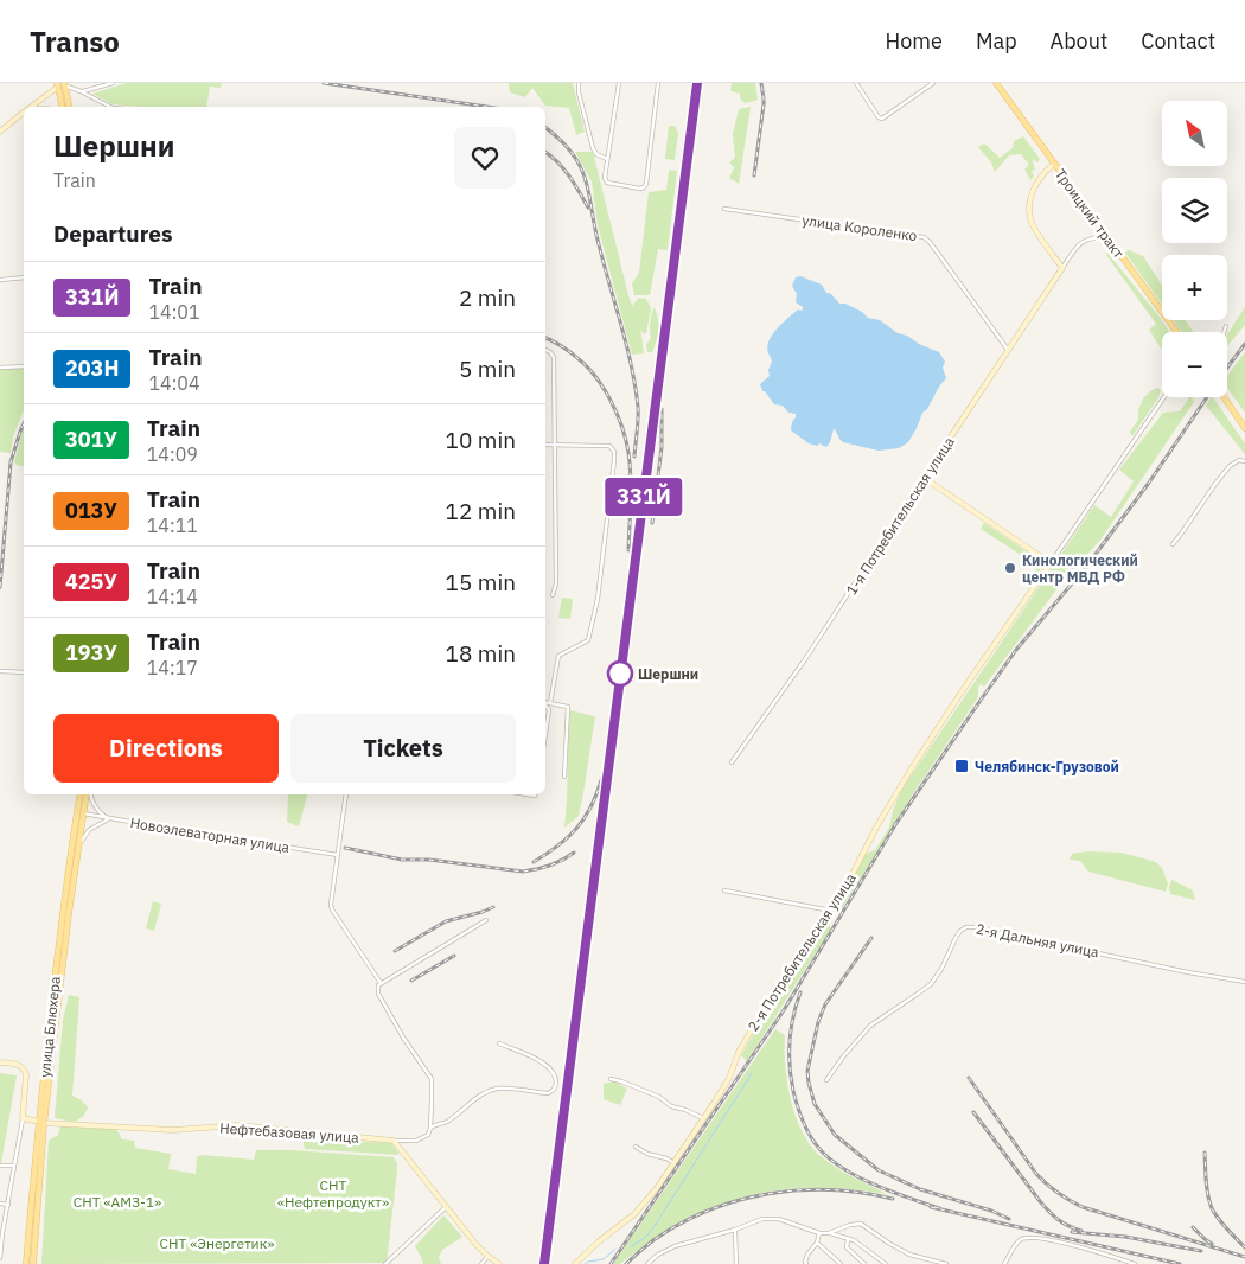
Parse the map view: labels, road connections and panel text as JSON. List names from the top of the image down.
{
  "streets": {
    "main road": ["Троицкий тракт", "улица Блюхера"],
    "street": [
      "улица Короленко",
      "1-я Потребительская улица",
      "Новоэлеваторная улица",
      "2-я Дальняя улица",
      "2-я Потребительская улица",
      "Нефтебазовая улица"
    ]
  },
  "crossings": [
    ["Троицкий тракт", "1-я Потребительская улица"],
    ["улица Короленко", "1-я Потребительская улица"],
    ["Новоэлеваторная улица", "улица Блюхера"],
    ["улица Блюхера", "Нефтебазовая улица"]
  ],
  "parks": ["СНТ «Нефтепродукт»", "СНТ «АМЗ-1»", "СНТ «Энергетик»"],
  "places": {
    "other": ["Кинологический центр МВД РФ", "Шершни"],
    "transit": ["Челябинск-Грузовой"]
  },
  "north": "top left",
  "page": {
    "header": "Transo",
    "nav": [
      "Home",
      "Map",
      "About",
      "Contact"
    ],
    "on_map": "331Й",
    "map_buttons": ["+", "−"],
    "heading": [
      ["Шершни", "Train"],
      "Departures"
    ],
    "list": [
      {
        "mark": "331Й",
        "name": "Train",
        "note": "14:01",
        "value": "2 min"
      },
      {
        "mark": "203Н",
        "name": "Train",
        "note": "14:04",
        "value": "5 min"
      },
      {
        "mark": "301У",
        "name": "Train",
        "note": "14:09",
        "value": "10 min"
      },
      {
        "mark": "013У",
        "name": "Train",
        "note": "14:11",
        "value": "12 min"
      },
      {
        "mark": "425У",
        "name": "Train",
        "note": "14:14",
        "value": "15 min"
      },
      {
        "mark": "193У",
        "name": "Train",
        "note": "14:17",
        "value": "18 min"
      }
    ],
    "buttons": ["Directions", "Tickets"]
  }
}
